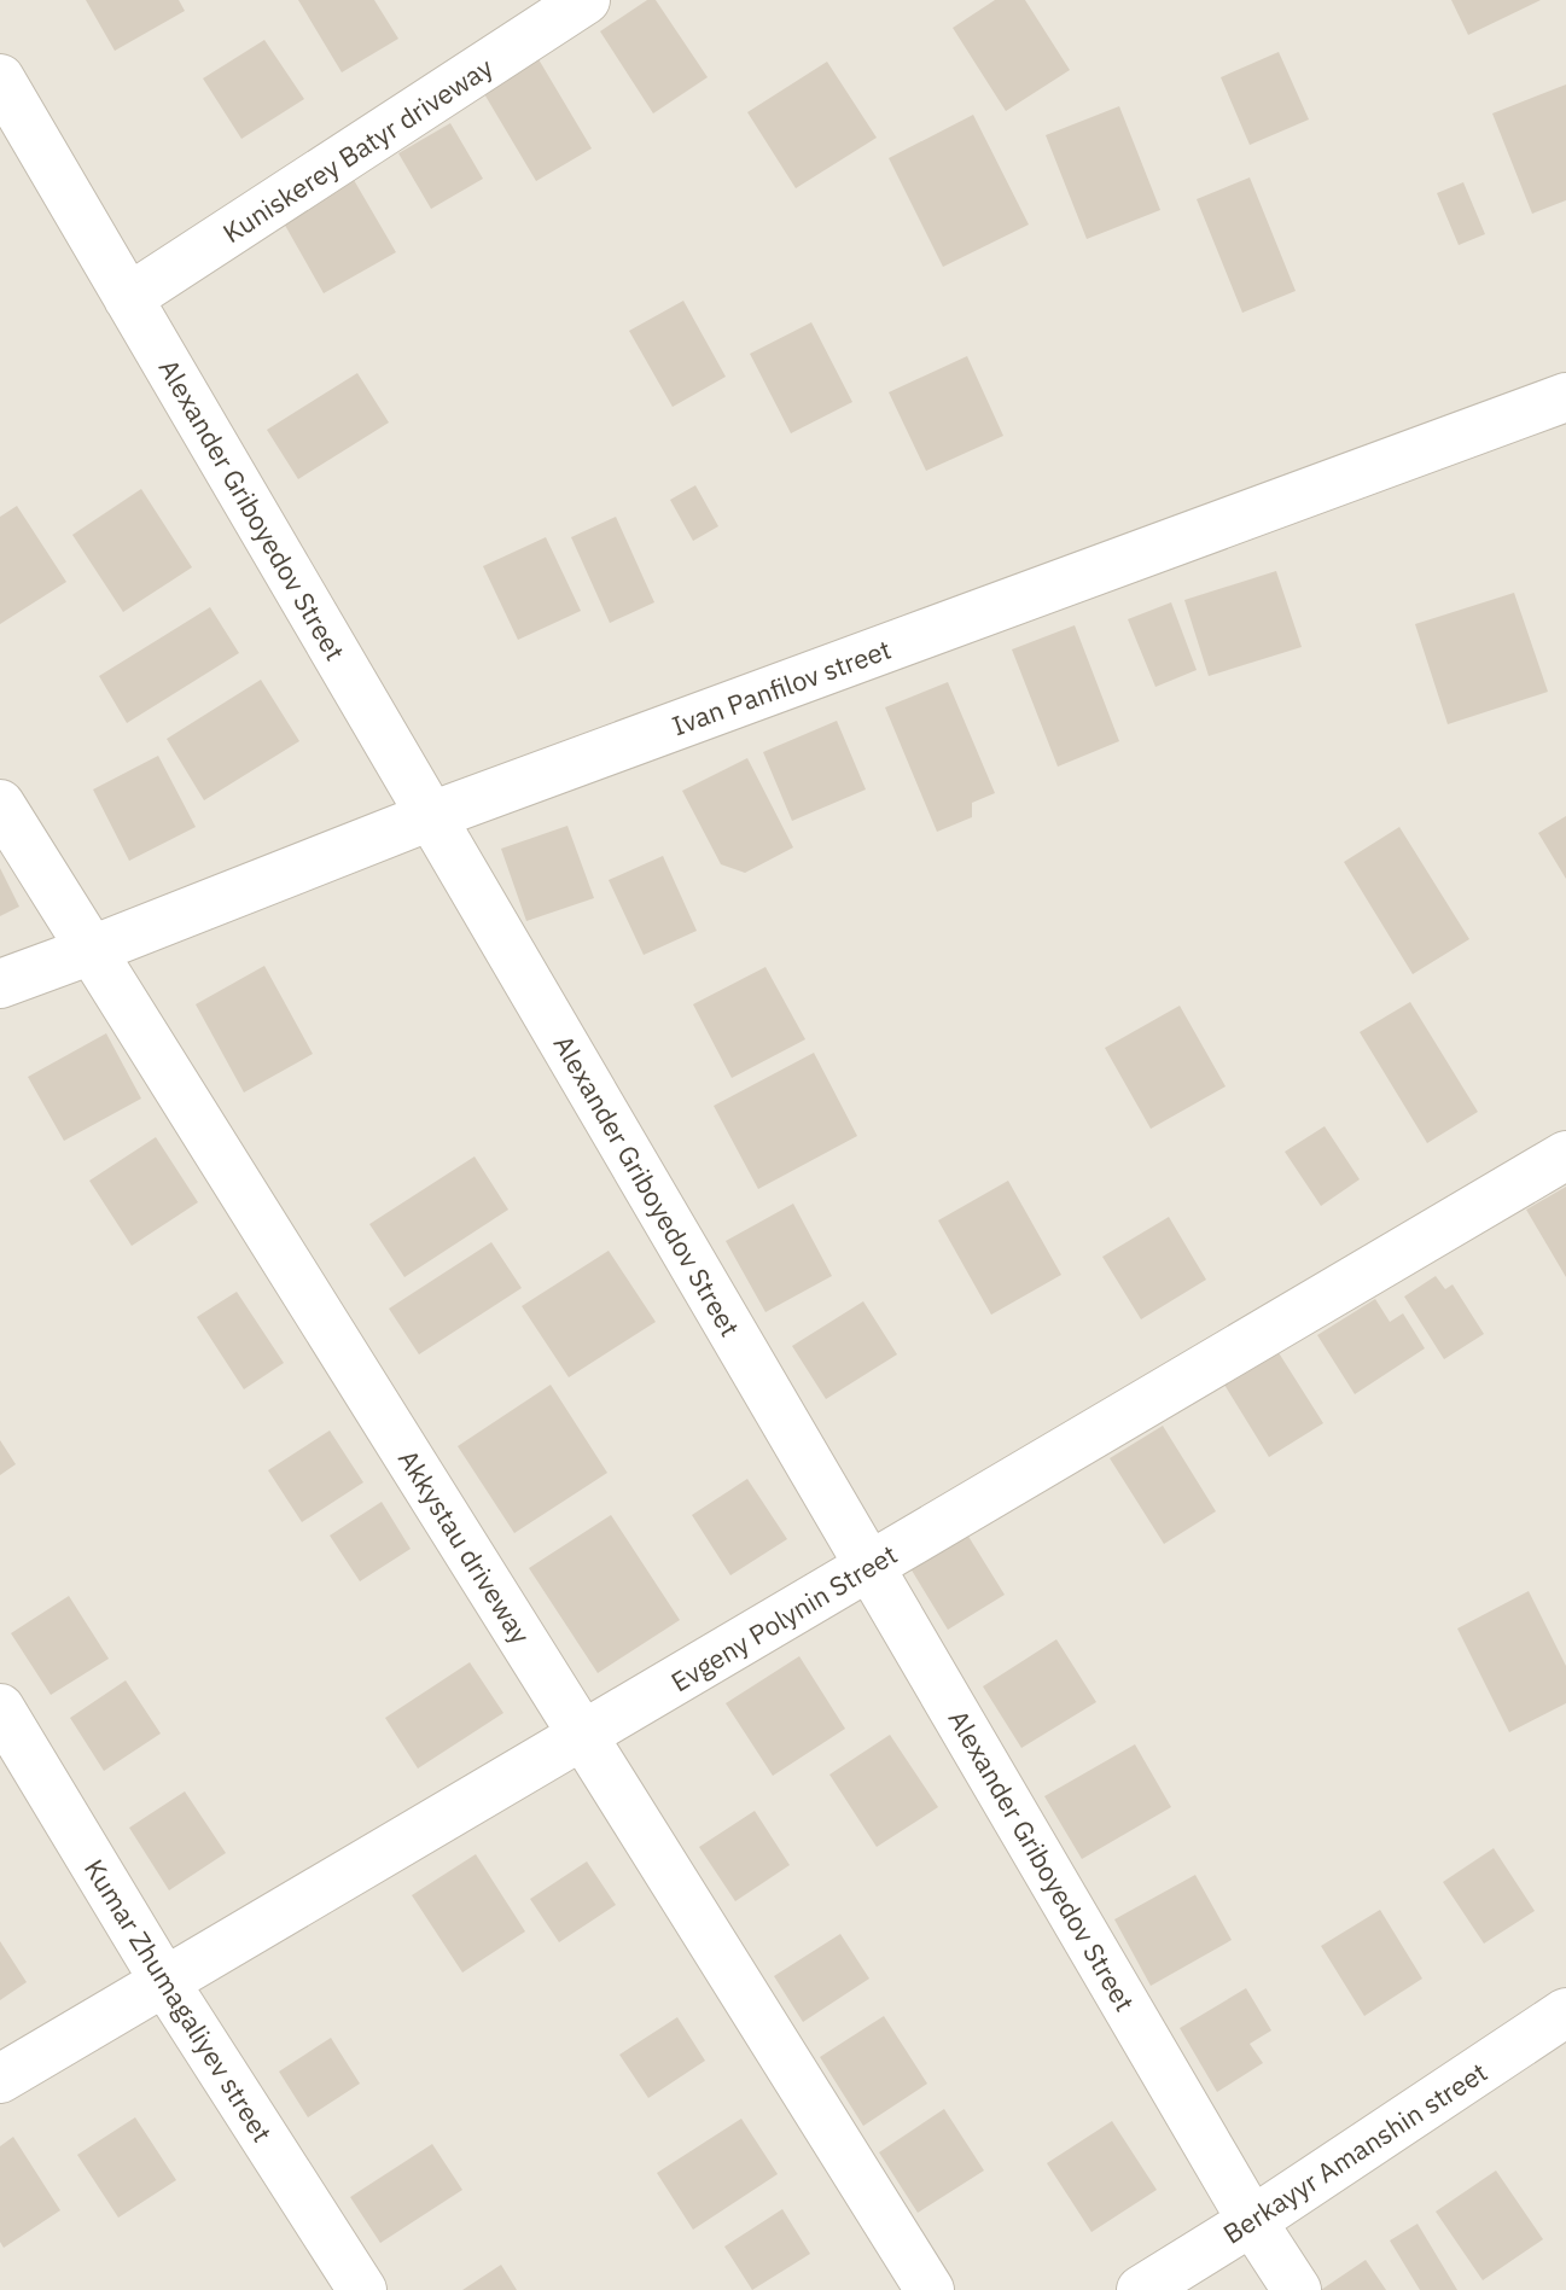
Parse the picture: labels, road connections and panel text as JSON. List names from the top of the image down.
{
  "streets": {
    "street": [
      "Kuniskerey Batyr driveway",
      "Alexander Griboyedov Street",
      "Ivan Panfilov street",
      "Akkystau driveway",
      "Evgeny Polynin Street",
      "Kumar Zhumagaliyev street",
      "Berkayyr Amanshin street"
    ]
  },
  "crossings": [
    ["Kuniskerey Batyr driveway", "Alexander Griboyedov Street"],
    ["Alexander Griboyedov Street", "Ivan Panfilov street"],
    ["Alexander Griboyedov Street", "Evgeny Polynin Street"],
    ["Alexander Griboyedov Street", "Berkayyr Amanshin street"],
    ["Ivan Panfilov street", "Akkystau driveway"],
    ["Akkystau driveway", "Evgeny Polynin Street"],
    ["Evgeny Polynin Street", "Kumar Zhumagaliyev street"]
  ]
}
